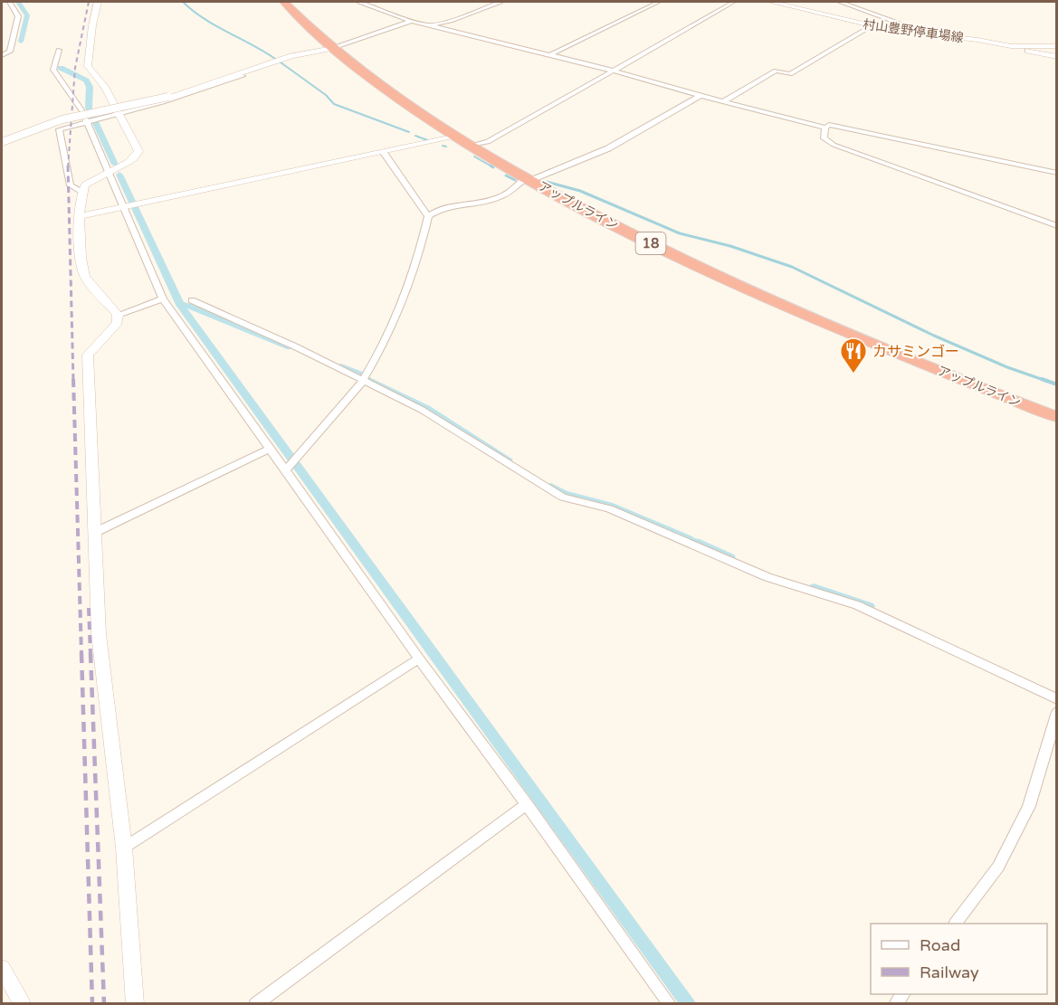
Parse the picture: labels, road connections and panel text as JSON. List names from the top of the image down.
{
  "streets": {
    "highway": ["アップルライン", "18"],
    "street": ["村山豊野停車場線"]
  },
  "places": {
    "restaurant": ["カサミンゴー"]
  },
  "legend": ["Road", "Railway"]
}
